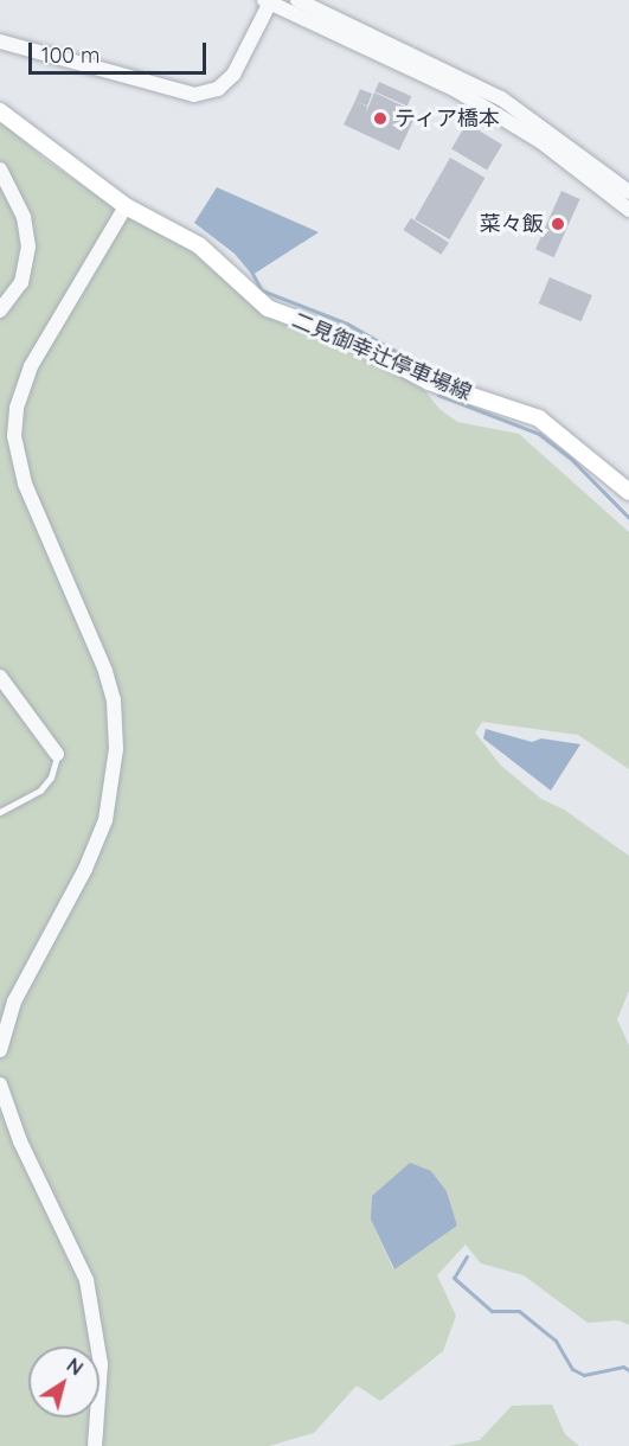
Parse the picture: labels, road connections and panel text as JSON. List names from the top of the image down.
{
  "streets": {
    "main road": ["二見御幸辻停車場線"]
  },
  "places": ["ティア橋本", "菜々飯"],
  "scale_bar": "100 m",
  "north": "top right"
}
